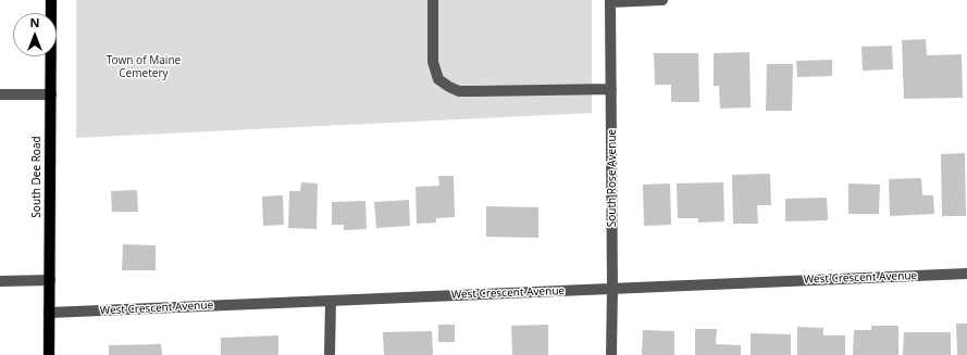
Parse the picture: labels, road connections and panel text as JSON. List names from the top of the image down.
{
  "streets": {
    "main road": ["South Dee Road"],
    "street": ["South Rose Avenue", "West Crescent Avenue"]
  },
  "crossings": [
    ["South Dee Road", "West Crescent Avenue"],
    ["South Rose Avenue", "West Crescent Avenue"]
  ],
  "parks": ["Town of Maine Cemetery"],
  "north": "top"
}
